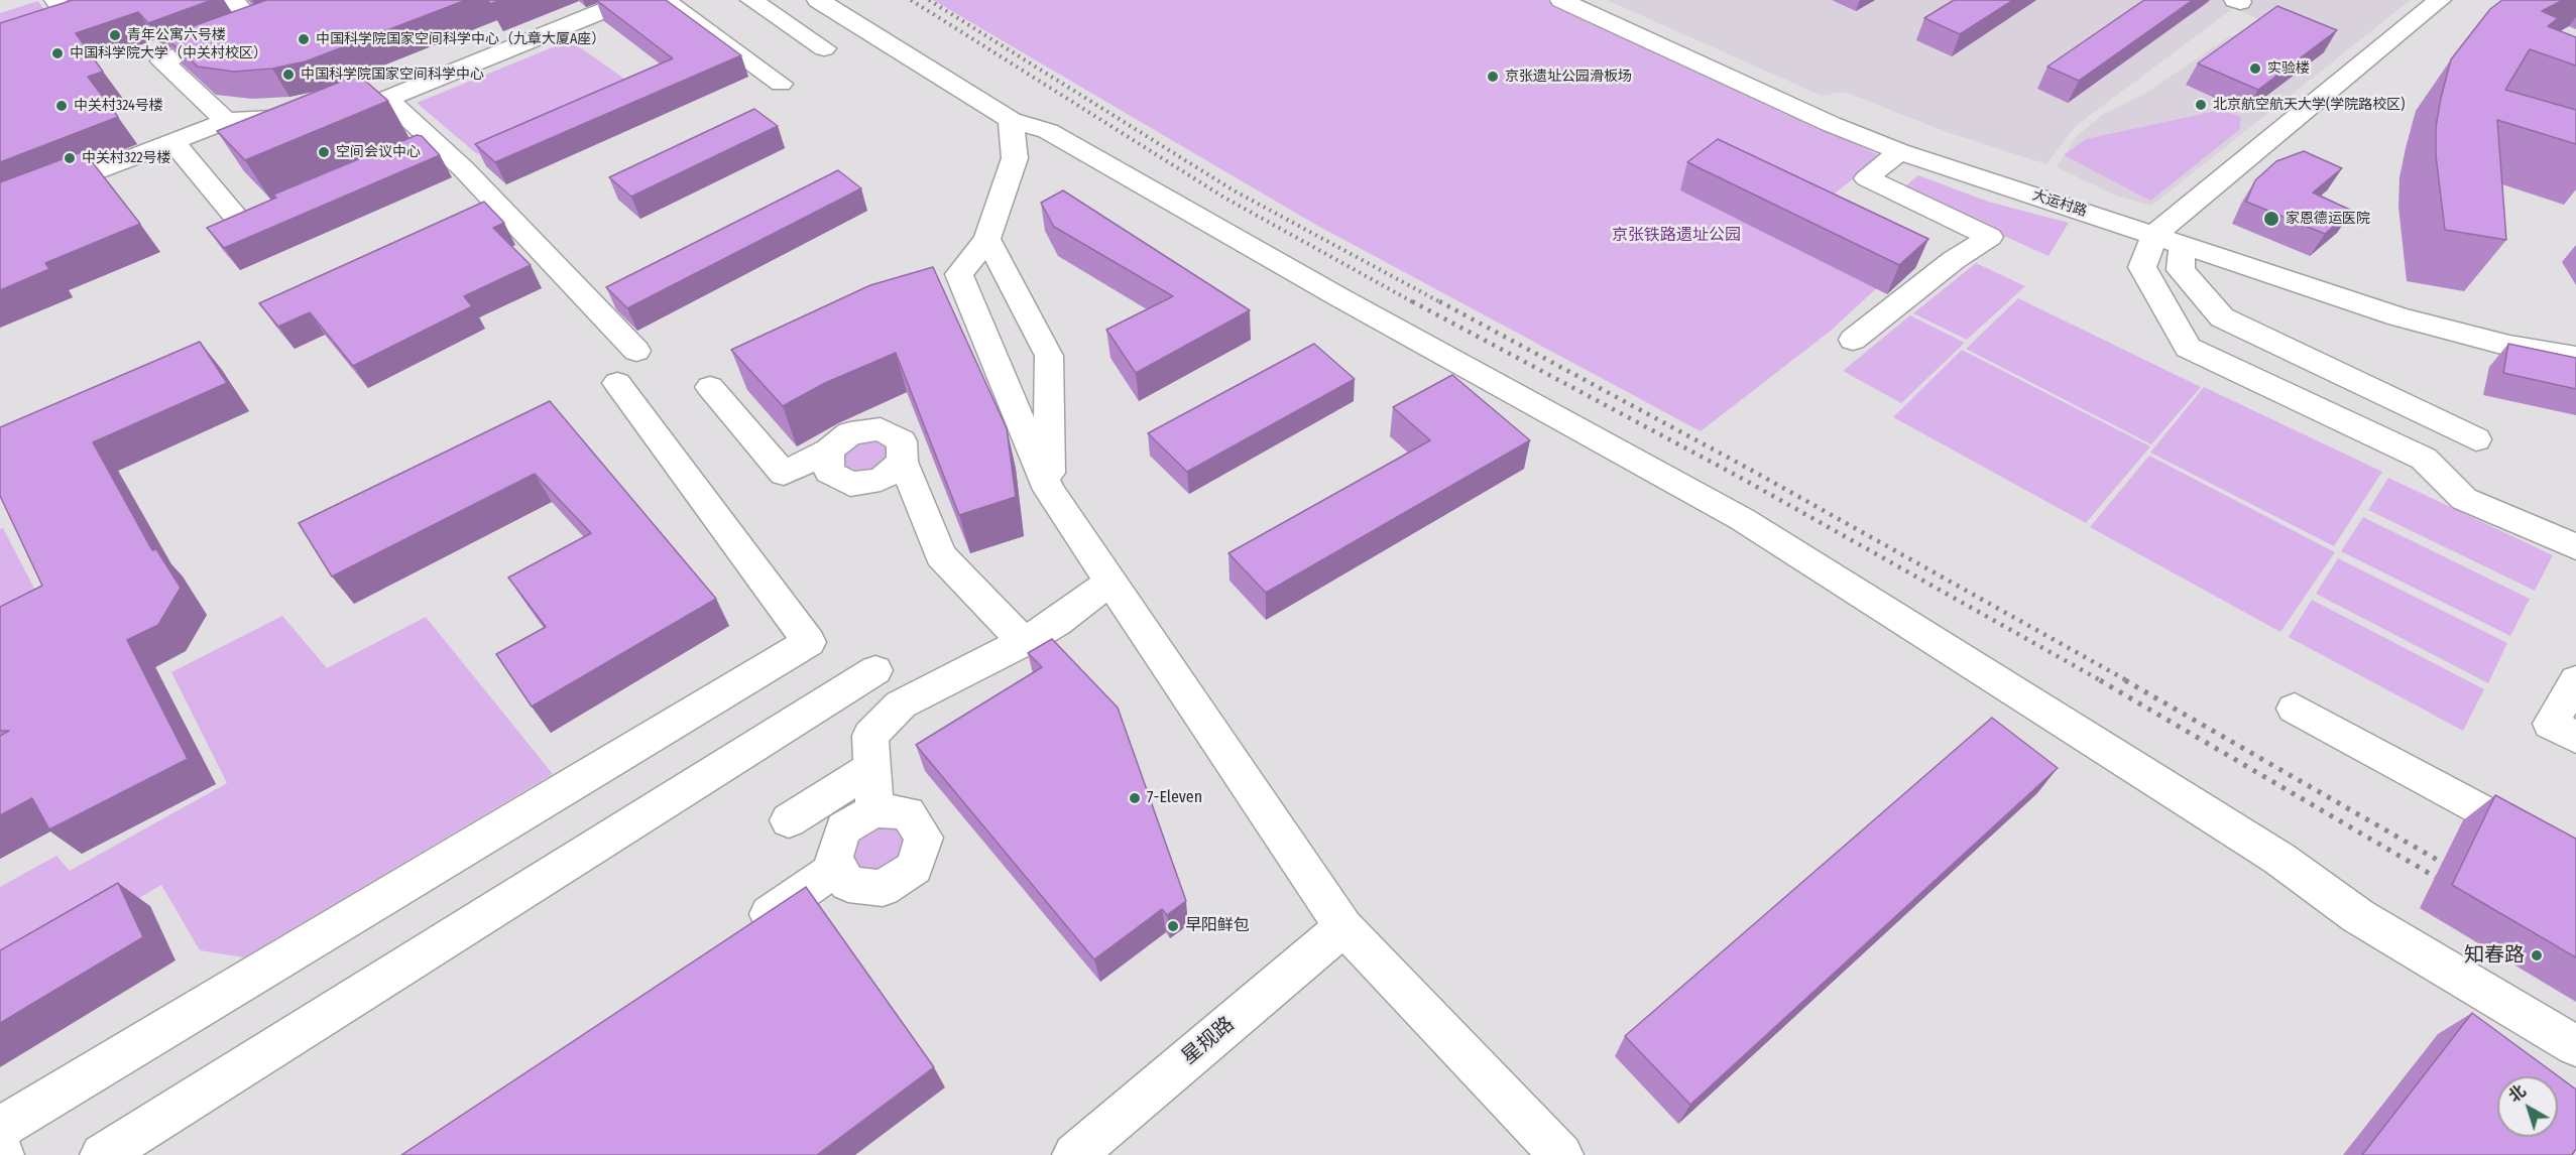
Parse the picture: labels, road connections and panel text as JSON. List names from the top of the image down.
{
  "streets": {
    "street": ["大运村路", "星规路"]
  },
  "parks": ["京张铁路遗址公园"],
  "places": [
    "青年公寓六号楼",
    "中国科学院国家空间科学中心（九章大厦A座）",
    "中国科学院大学（中关村校区）",
    "实验楼",
    "中国科学院国家空间科学中心",
    "京张遗址公园滑板场",
    "北京航空航天大学(学院路校区)",
    "中关村324号楼",
    "空间会议中心",
    "中关村322号楼",
    "家恩德运医院",
    "7-Eleven",
    "早阳鲜包",
    "知春路"
  ],
  "north": "top left"
}
